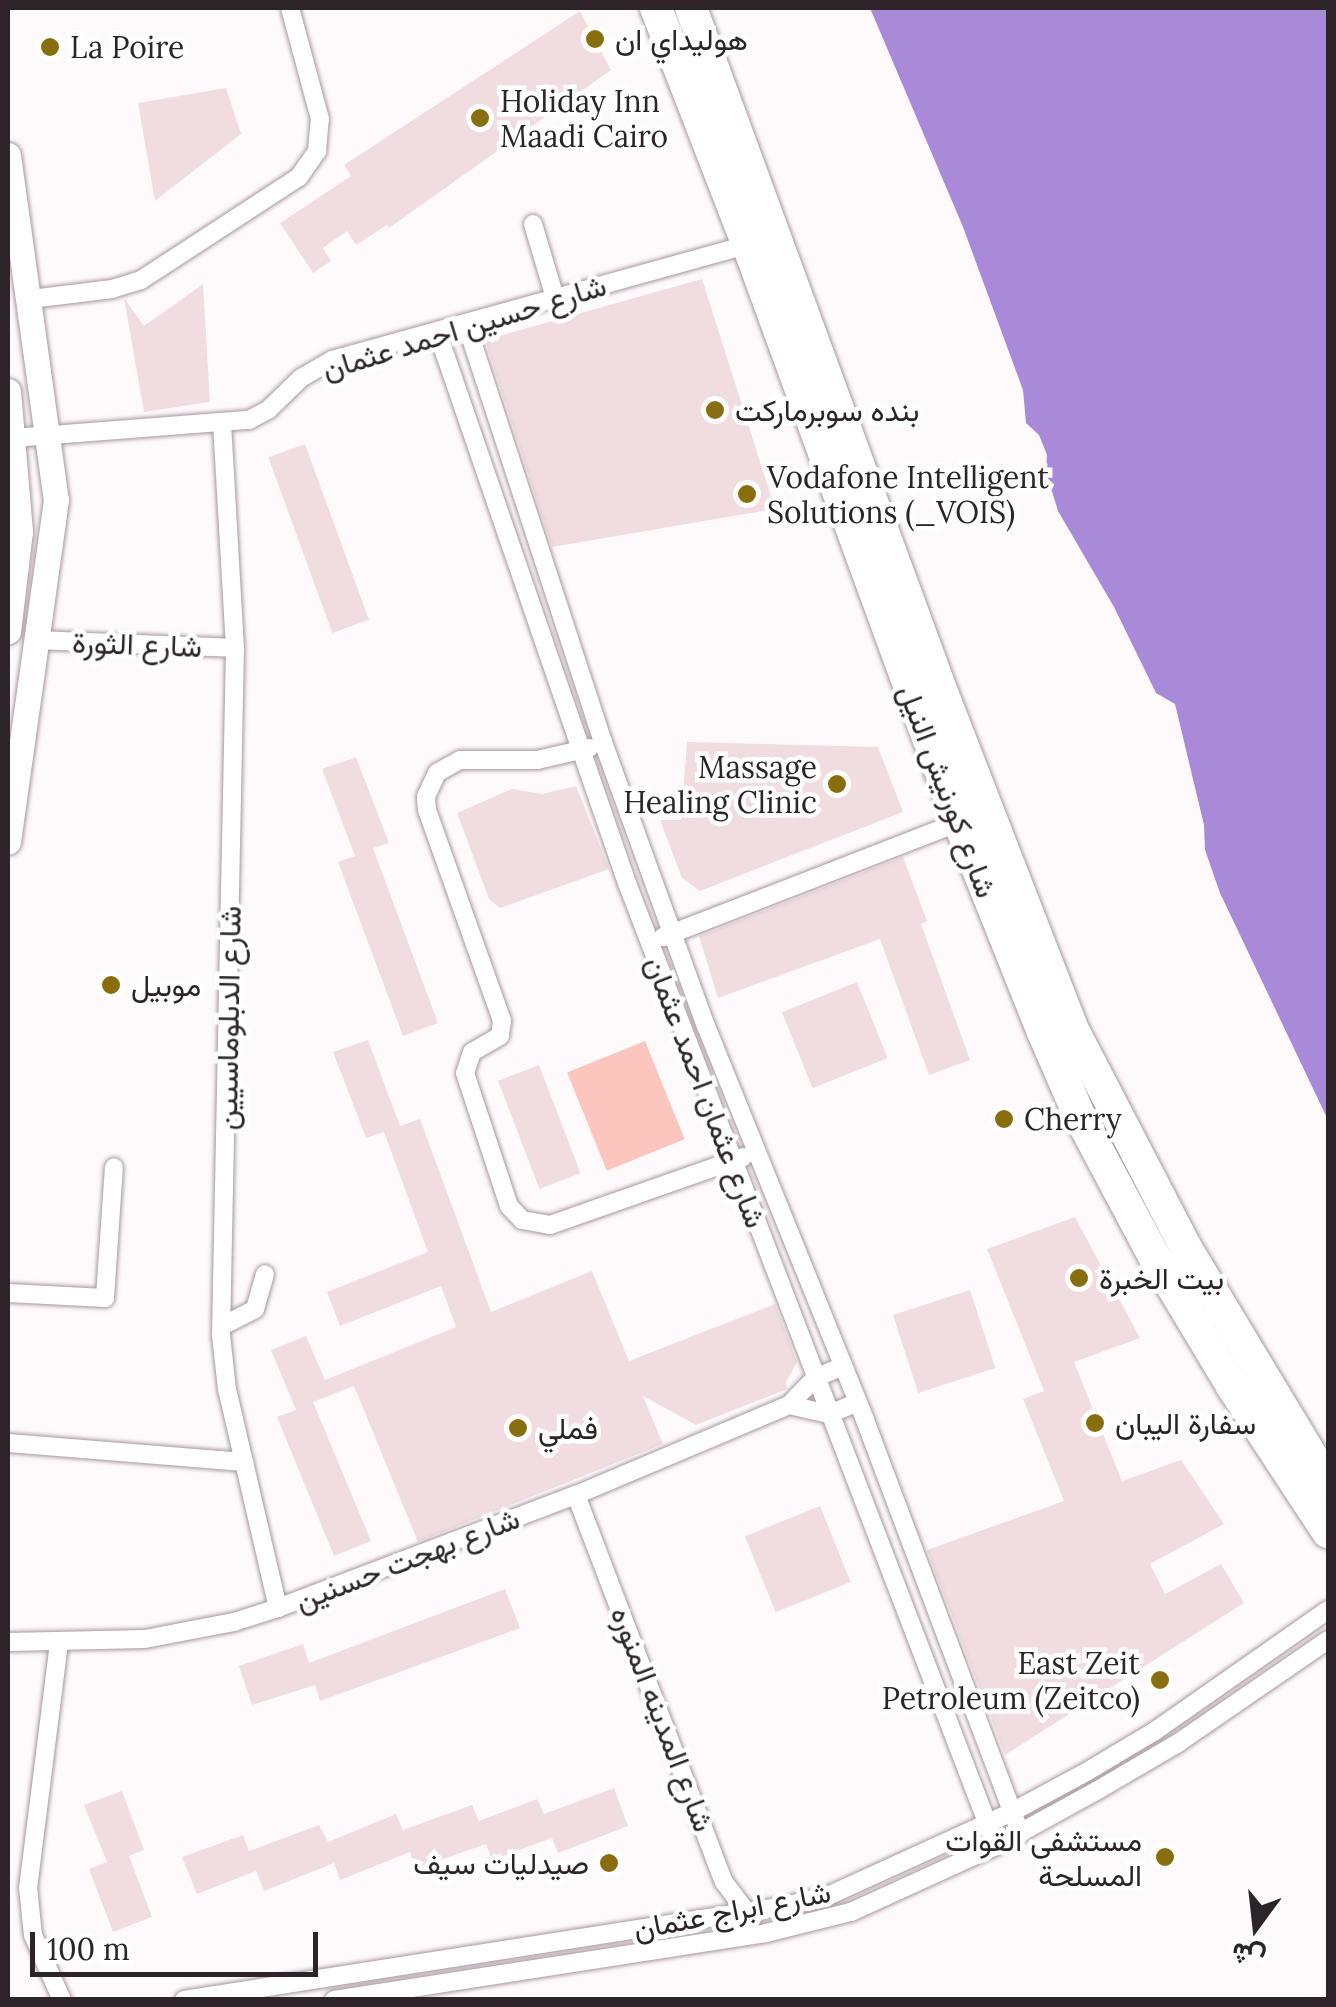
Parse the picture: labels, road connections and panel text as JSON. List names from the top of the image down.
{
  "streets": {
    "highway": ["شارع كورنيش النيل"],
    "street": [
      "شارع حسين احمد عثمان",
      "شارع الثورة",
      "شارع الدبلوماسيين",
      "شارع عثمان احمد عثمان",
      "شارع بهجت حسنين",
      "شارع المدينه المنوره",
      "شارع ابراج عثمان"
    ]
  },
  "crossings": [
    ["شارع حسين احمد عثمان", "شارع كورنيش النيل"],
    ["شارع حسين احمد عثمان", "شارع الدبلوماسيين"],
    ["شارع حسين احمد عثمان", "شارع عثمان احمد عثمان"],
    ["شارع الثورة", "شارع الدبلوماسيين"],
    ["شارع الدبلوماسيين", "شارع بهجت حسنين"],
    ["شارع عثمان احمد عثمان", "شارع بهجت حسنين"],
    ["شارع عثمان احمد عثمان", "شارع ابراج عثمان"],
    ["شارع بهجت حسنين", "شارع المدينه المنوره"],
    ["شارع المدينه المنوره", "شارع ابراج عثمان"]
  ],
  "places": [
    "هوليداي ان",
    "La Poire",
    "Holiday Inn Maadi Cairo",
    "بنده سوبرماركت",
    "Vodafone Intelligent Solutions (_VOIS)",
    "Massage Healing Clinic",
    "موبيل",
    "Cherry",
    "بيت الخبرة",
    "سفارة اليبان",
    "فملي",
    "East Zeit Petroleum (Zeitco)",
    "مستشفى القوات المسلحة",
    "صيدليات سيف"
  ],
  "scale_bar": "100 m",
  "north": "bottom"
}
